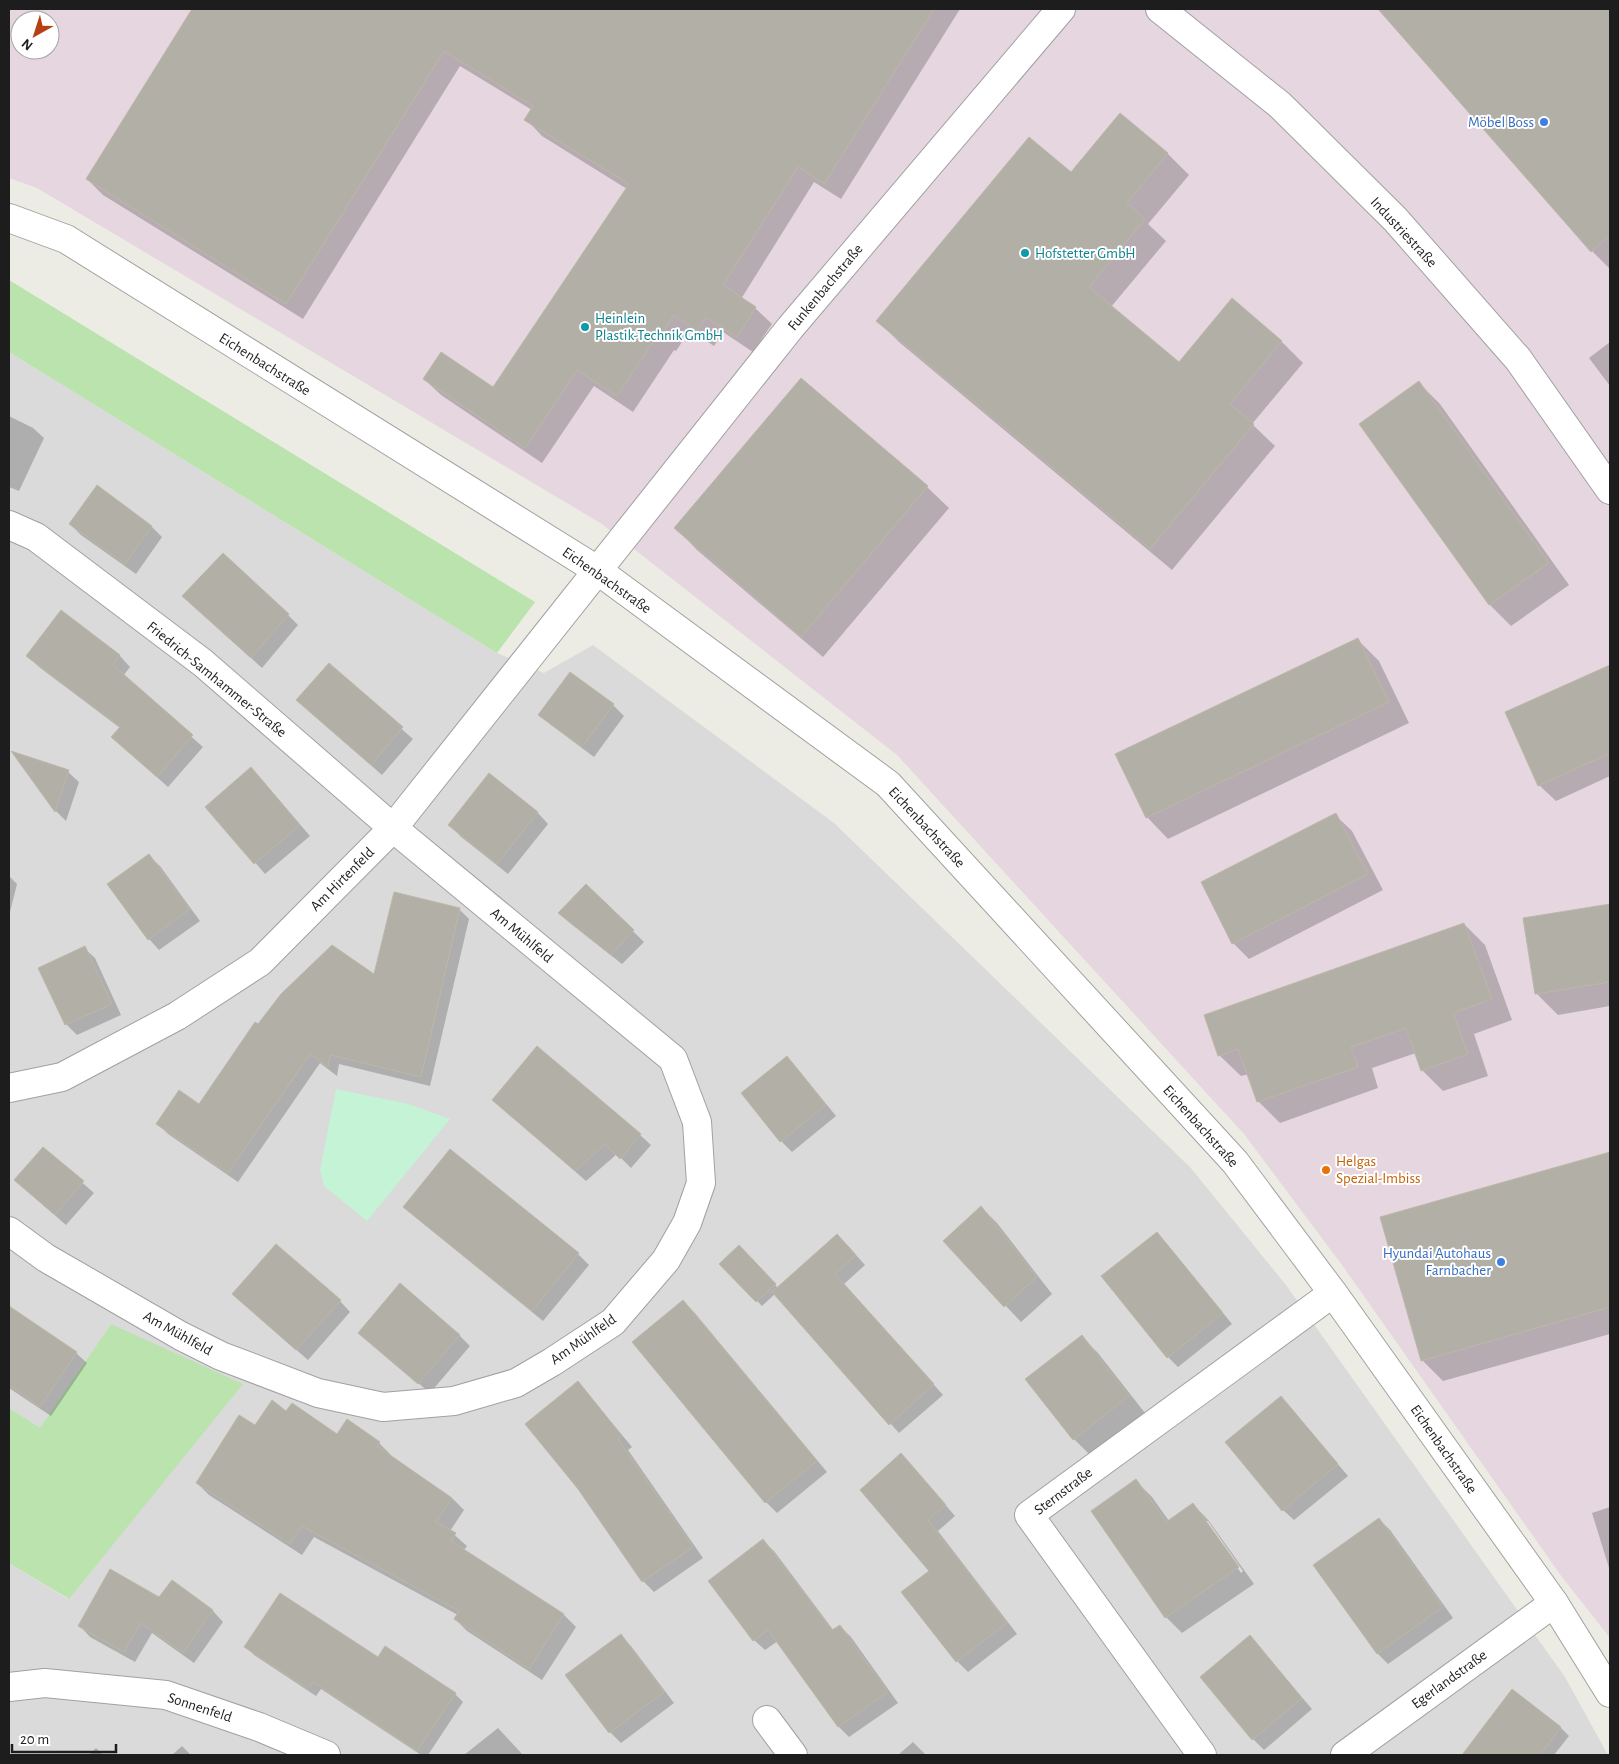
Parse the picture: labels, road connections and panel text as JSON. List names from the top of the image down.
{
  "streets": {
    "street": [
      "Industriestraße",
      "Funkenbachstraße",
      "Eichenbachstraße",
      "Friedrich-Samhammer-Straße",
      "Am Hirtenfeld",
      "Am Mühlfeld",
      "Sternstraße",
      "Egerlandstraße",
      "Sonnenfeld"
    ]
  },
  "crossings": [
    ["Funkenbachstraße", "Eichenbachstraße"],
    ["Funkenbachstraße", "Am Hirtenfeld"],
    ["Eichenbachstraße", "Am Hirtenfeld"],
    ["Eichenbachstraße", "Sternstraße"],
    ["Eichenbachstraße", "Egerlandstraße"],
    ["Friedrich-Samhammer-Straße", "Am Hirtenfeld"],
    ["Friedrich-Samhammer-Straße", "Am Mühlfeld"],
    ["Am Hirtenfeld", "Am Mühlfeld"]
  ],
  "places": [
    "Möbel Boss",
    "Hofstetter GmbH",
    "Heinlein Plastik-Technik GmbH",
    "Helgas Spezial-Imbiss",
    "Hyundai Autohaus Farnbacher"
  ],
  "scale_bar": "20 m",
  "north": "bottom left"
}
